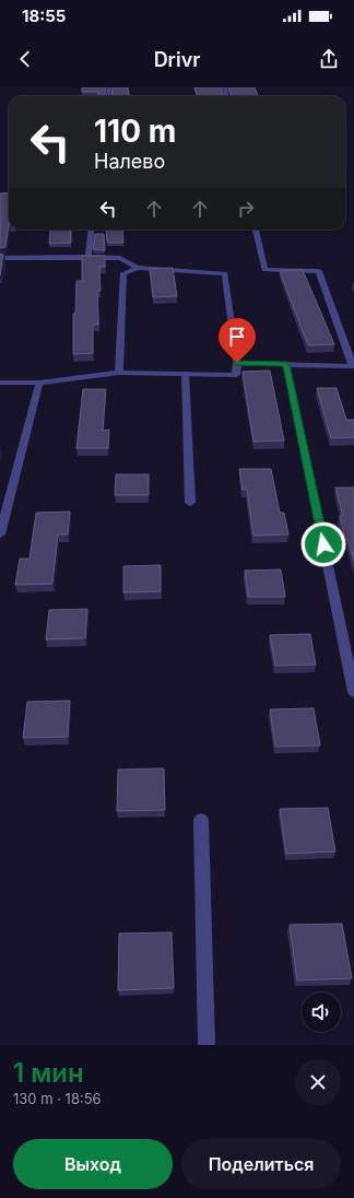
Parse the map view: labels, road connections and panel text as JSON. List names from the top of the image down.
{
  "page": {
    "status": "18:55",
    "header": "Drivr",
    "turn": ["110 m", "Налево"],
    "heading": ["1 мин", "130 m · 18:56"],
    "buttons": ["Выход", "Поделиться"]
  }
}
